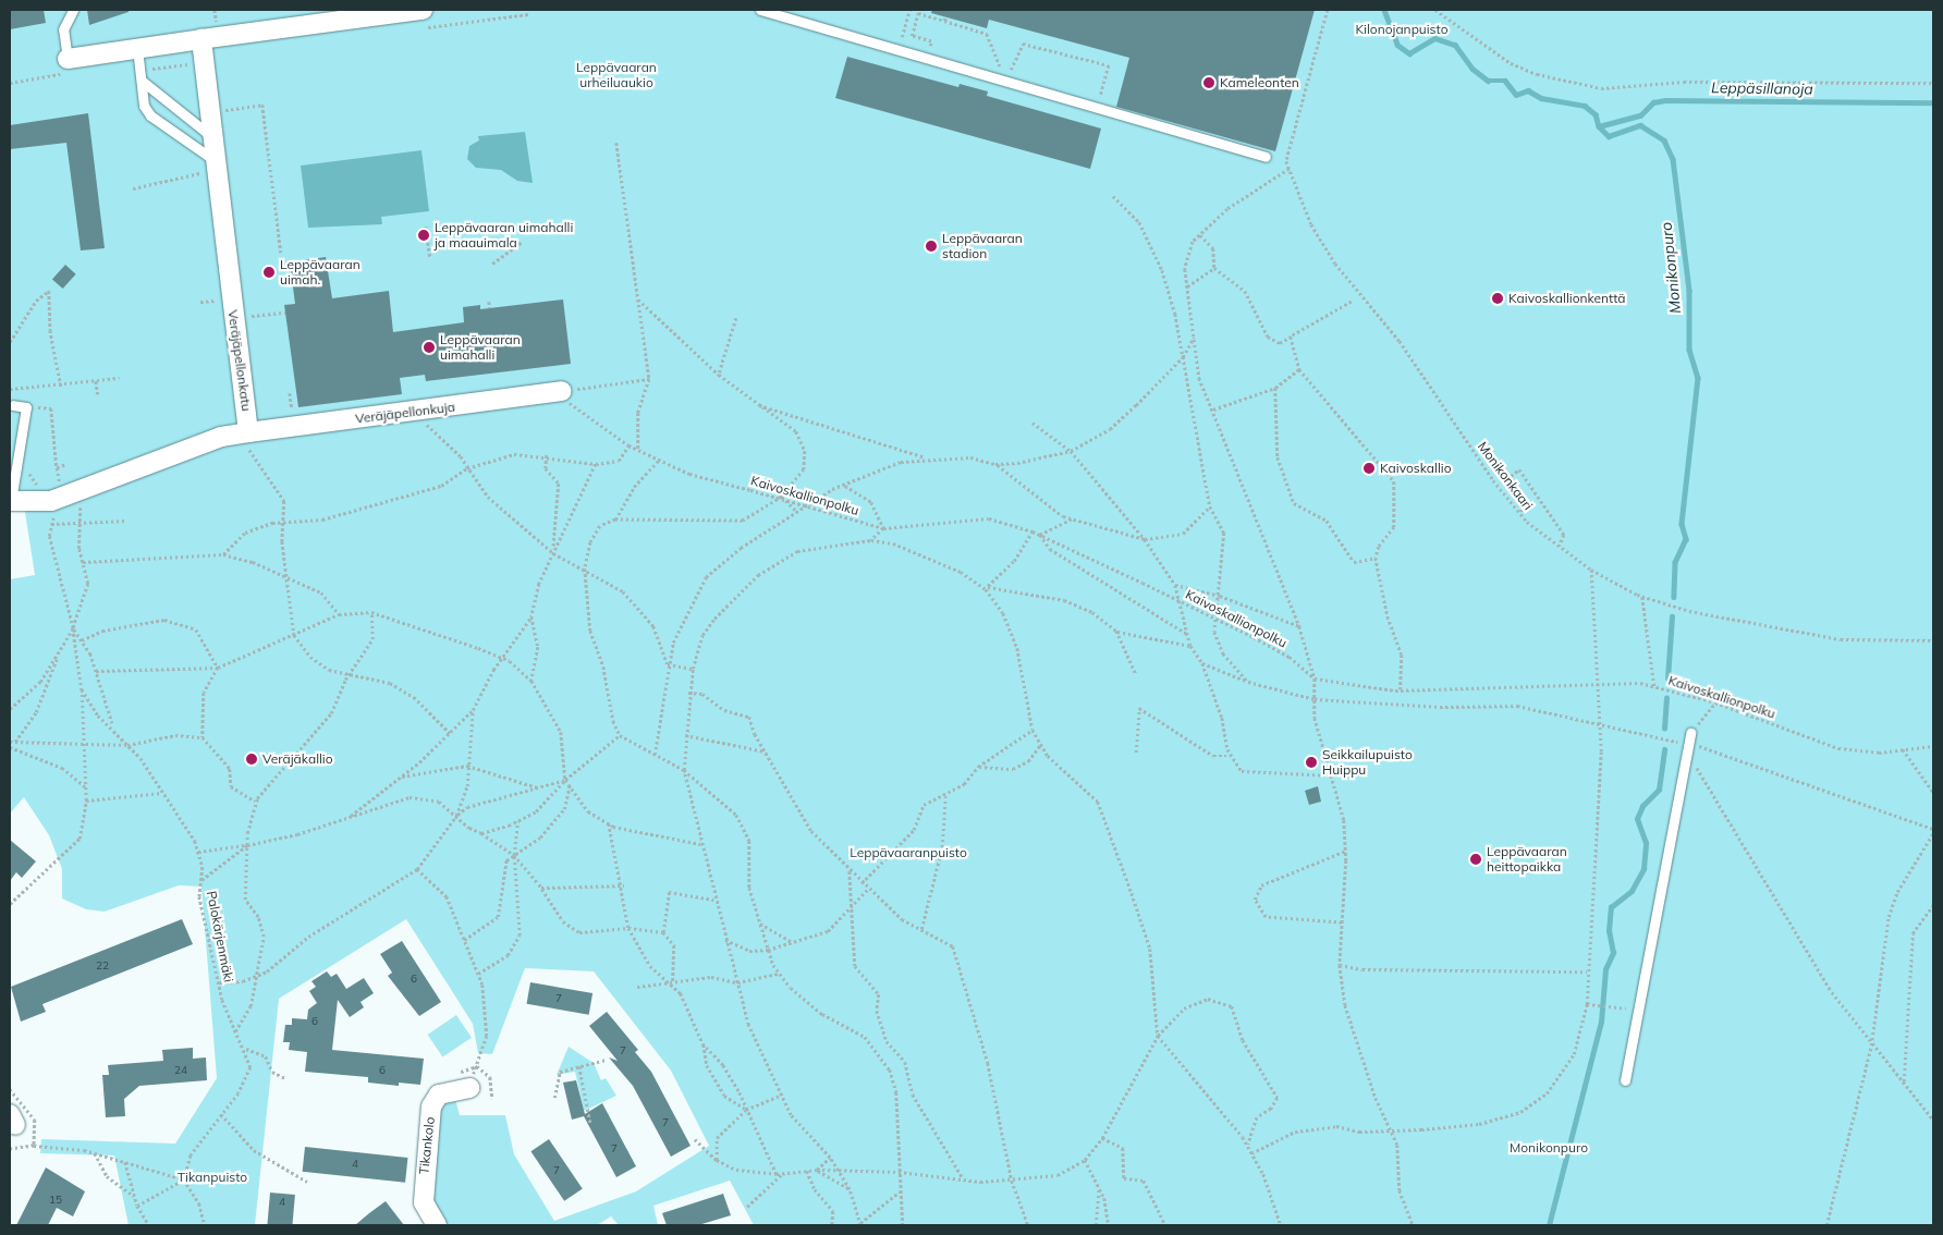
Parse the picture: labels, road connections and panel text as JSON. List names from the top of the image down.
{
  "streets": {
    "street": ["Veräjäpellonkatu", "Veräjäpellonkuja", "Tikankolo"],
    "path": ["Monikonkaari", "Kaivoskallionpolku", "Palokärjenmäki"]
  },
  "crossings": [
    ["Veräjäpellonkatu", "Veräjäpellonkuja"],
    ["Veräjäpellonkuja", "Kaivoskallionpolku"]
  ],
  "water": ["Leppäsillanoja", "Monikonpuro"],
  "parks": [
    "Kilonojanpuisto",
    "Leppävaaran urheiluaukio",
    "Leppävaaranpuisto",
    "Monikonpuro",
    "Tikanpuisto"
  ],
  "places": [
    "Kameleonten",
    "Leppävaaran uimahalli ja maauimala",
    "Leppävaaran stadion",
    "Leppävaaran uimah.",
    "Kaivoskallionkenttä",
    "Leppävaaran uimahalli",
    "Kaivoskallio",
    "Veräjäkallio",
    "Seikkailupuisto Huippu",
    "Leppävaaran heittopaikka"
  ],
  "house_numbers": [
    "22",
    "6",
    "7",
    "6",
    "7",
    "24",
    "6",
    "7",
    "7",
    "4",
    "7",
    "15",
    "4"
  ]
}
